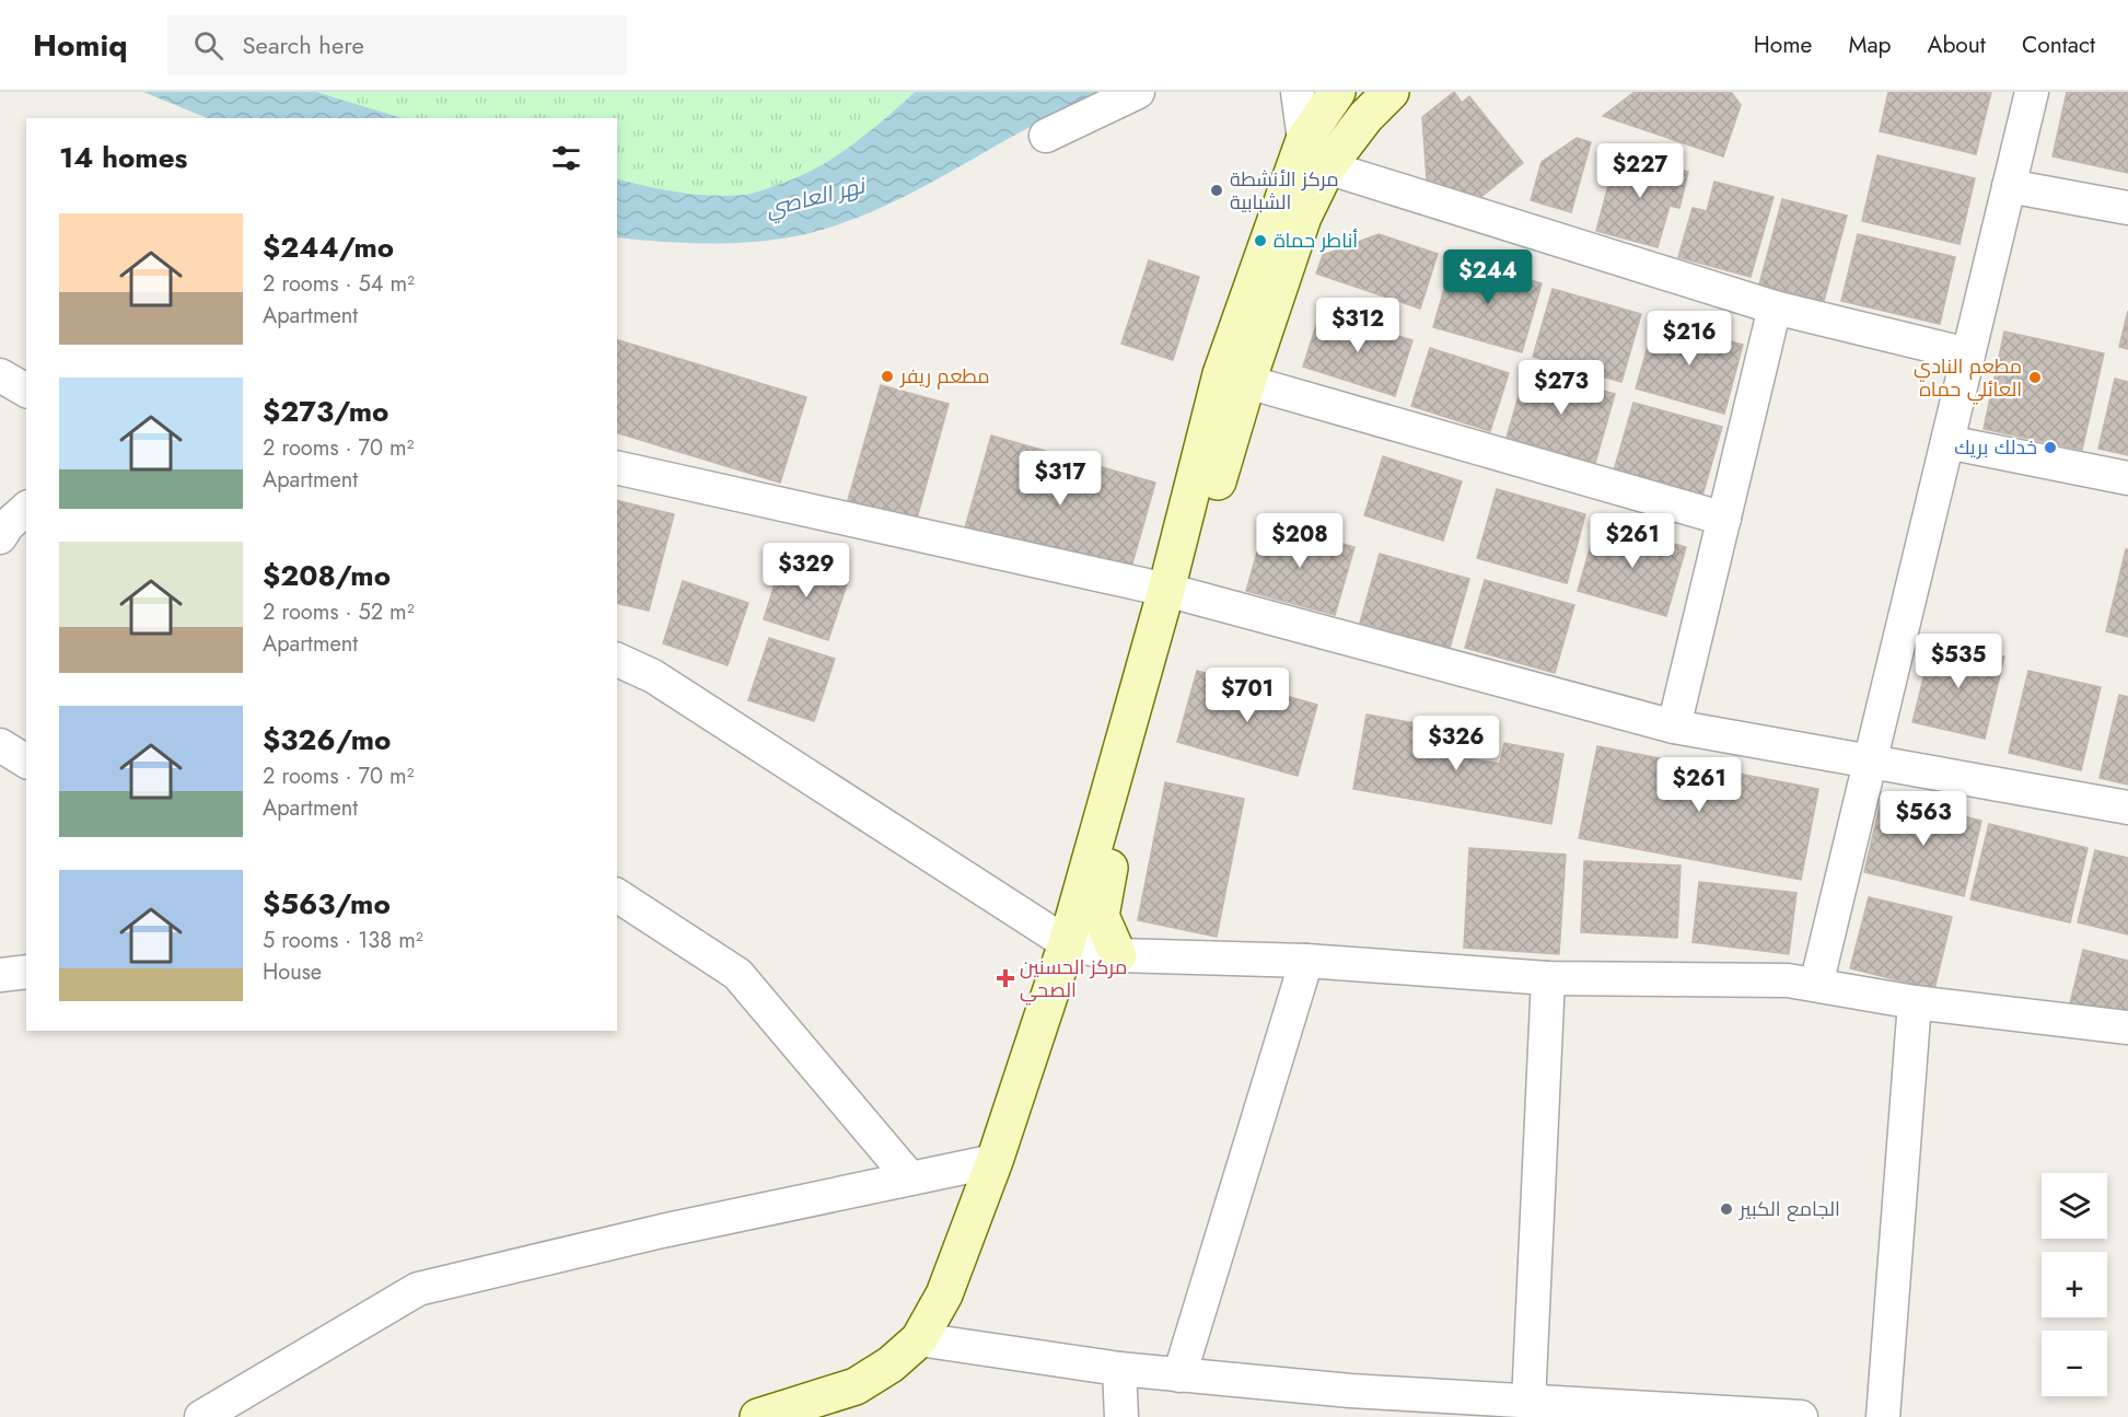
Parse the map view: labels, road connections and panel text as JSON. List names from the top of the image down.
{
  "water": ["نهر العاصي"],
  "places": {
    "other": [
      "مركز الأنشطة الشبابية",
      "أناطر حماة",
      "مطعم ريفر",
      "مطعم النادي العائلي حماه",
      "خدلك بريك",
      "الجامع الكبير"
    ],
    "health": ["مركز الحسنين الصحي"]
  },
  "page": {
    "header": "Homiq",
    "search": "Search here",
    "nav": [
      "Home",
      "Map",
      "About",
      "Contact"
    ],
    "heading": "14 homes",
    "price": [
      "$227",
      "$244",
      "$312",
      "$216",
      "$273",
      "$317",
      "$208",
      "$261",
      "$329",
      "$535",
      "$701",
      "$326",
      "$261",
      "$563"
    ],
    "list": [
      {
        "name": "$244/mo",
        "note": "2 rooms · 54 m² · Apartment"
      },
      {
        "name": "$273/mo",
        "note": "2 rooms · 70 m² · Apartment"
      },
      {
        "name": "$208/mo",
        "note": "2 rooms · 52 m² · Apartment"
      },
      {
        "name": "$326/mo",
        "note": "2 rooms · 70 m² · Apartment"
      },
      {
        "name": "$563/mo",
        "note": "5 rooms · 138 m² · House"
      }
    ],
    "map_buttons": ["+", "−"]
  }
}
